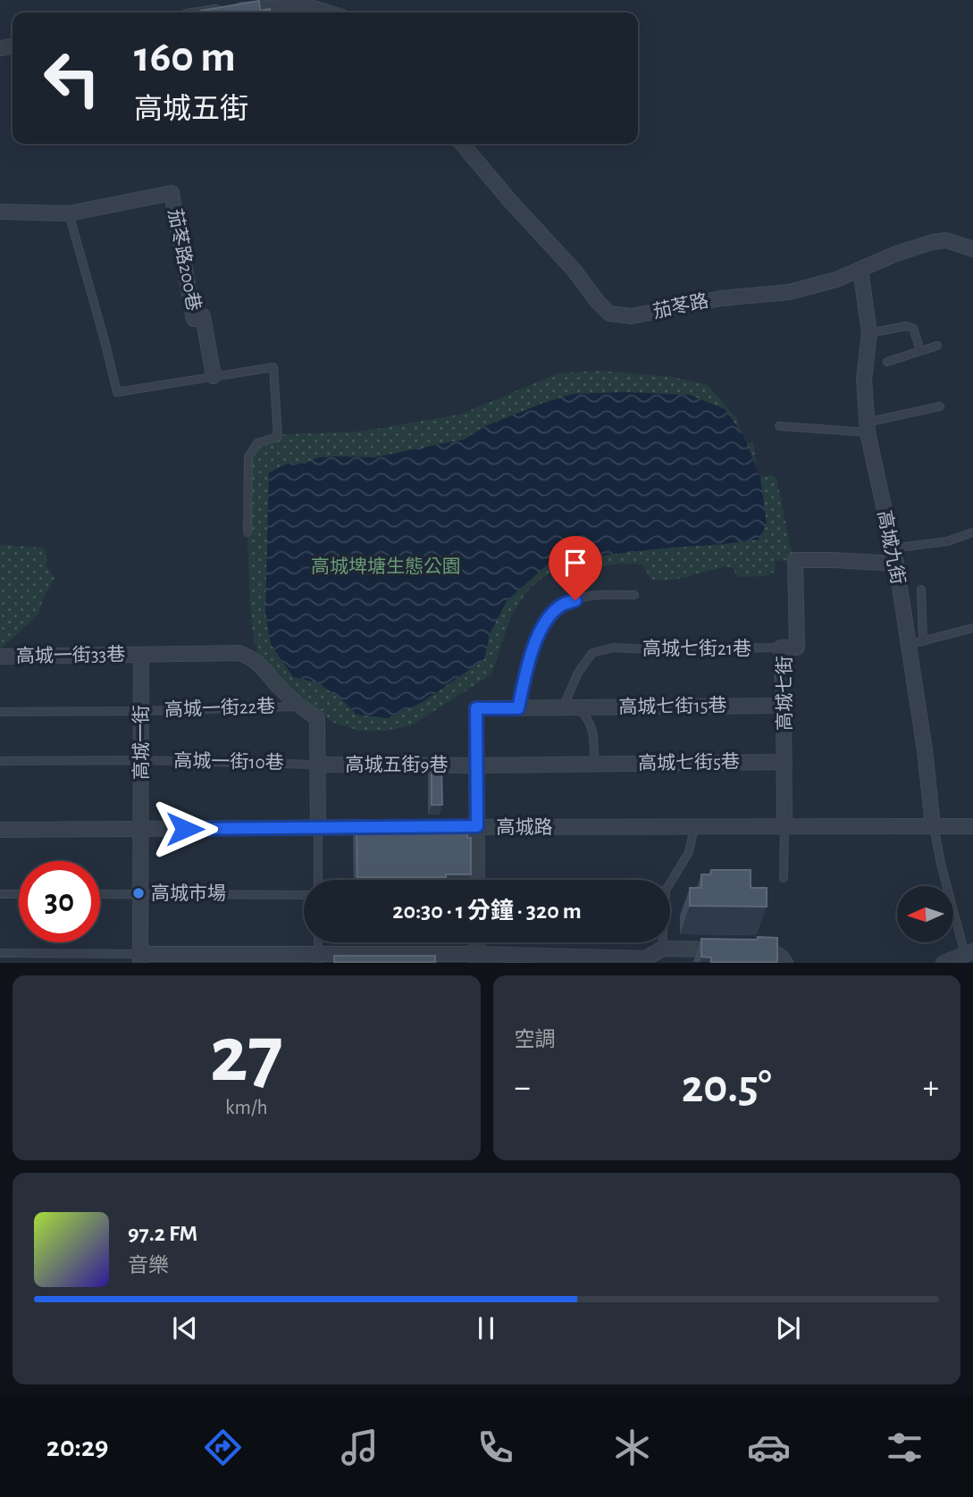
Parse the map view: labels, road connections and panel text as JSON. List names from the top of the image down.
{
  "streets": {
    "street": [
      "茄苳路200巷",
      "茄苳路",
      "高城九街",
      "高城一街33巷",
      "高城七街",
      "高城七街15巷",
      "高城一街",
      "高城七街5巷",
      "高城五街9巷",
      "高城路"
    ],
    "lane": ["高城七街21巷", "高城一街22巷", "高城一街10巷"]
  },
  "crossings": [
    ["茄苳路", "高城九街"],
    ["高城九街", "高城七街"],
    ["高城九街", "高城路"],
    ["高城七街21巷", "高城七街"],
    ["高城七街21巷", "高城七街15巷"],
    ["高城一街33巷", "高城一街22巷"],
    ["高城一街33巷", "高城一街"],
    ["高城一街33巷", "高城一街10巷"],
    ["高城一街33巷", "高城五街9巷"],
    ["高城七街", "高城七街15巷"],
    ["高城七街", "高城七街5巷"],
    ["高城七街", "高城路"],
    ["高城七街15巷", "高城七街5巷"],
    ["高城七街15巷", "高城五街9巷"],
    ["高城一街22巷", "高城一街"],
    ["高城一街", "高城一街10巷"],
    ["高城一街10巷", "高城五街9巷"],
    ["高城七街5巷", "高城五街9巷"]
  ],
  "parks": ["高城埤塘生態公園"],
  "places": ["高城市場"],
  "north": "left",
  "page": {
    "turn": ["160 m", "高城五街"],
    "limit": "30",
    "trip": "20:30 · 1 分鐘 · 320 m",
    "tile": [
      ["27", "km/h"],
      "空調"
    ],
    "heat": ["−", "20.5°", "+"],
    "song": ["97.2 FM", "音樂"],
    "tabs": "20:29"
  }
}
